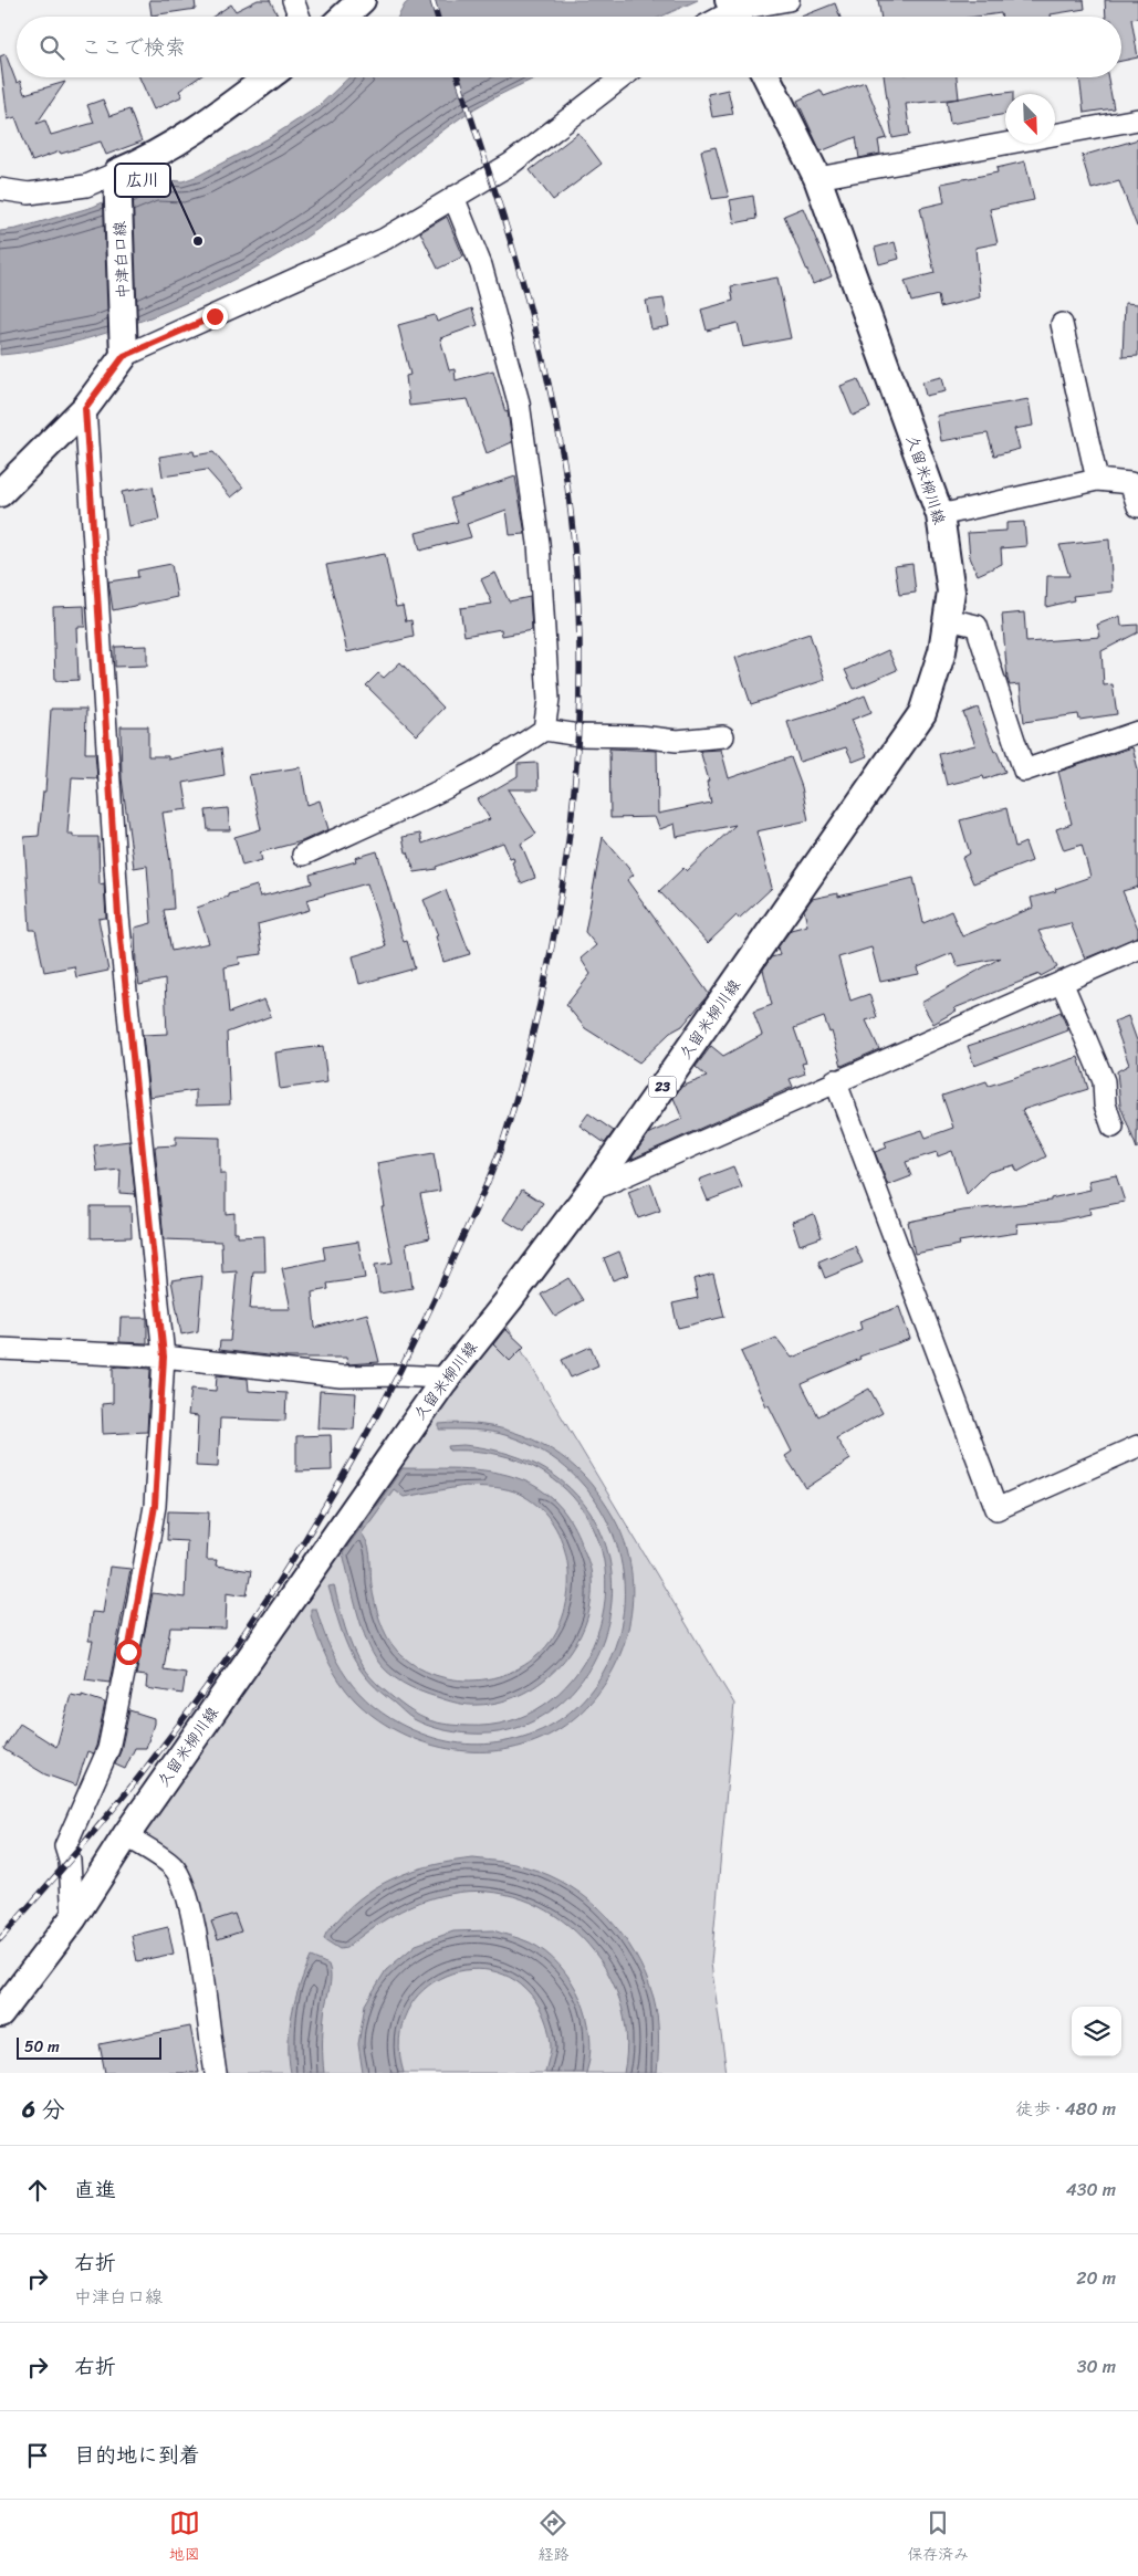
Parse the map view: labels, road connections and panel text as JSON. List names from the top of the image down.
{
  "streets": {
    "main road": ["中津白口線", "久留米柳川線", "23"]
  },
  "places": ["広川"],
  "scale_bar": "50 m",
  "north": "bottom right",
  "page": {
    "search": "ここで検索",
    "scale": "50 m",
    "heading": ["6 分", "徒歩 · 480 m"],
    "list": [
      ["直進", "430 m"],
      ["右折", "中津白口線", "20 m"],
      ["右折", "30 m"],
      "目的地に到着"
    ],
    "nav": ["地図", "経路", "保存済み"]
  }
}
